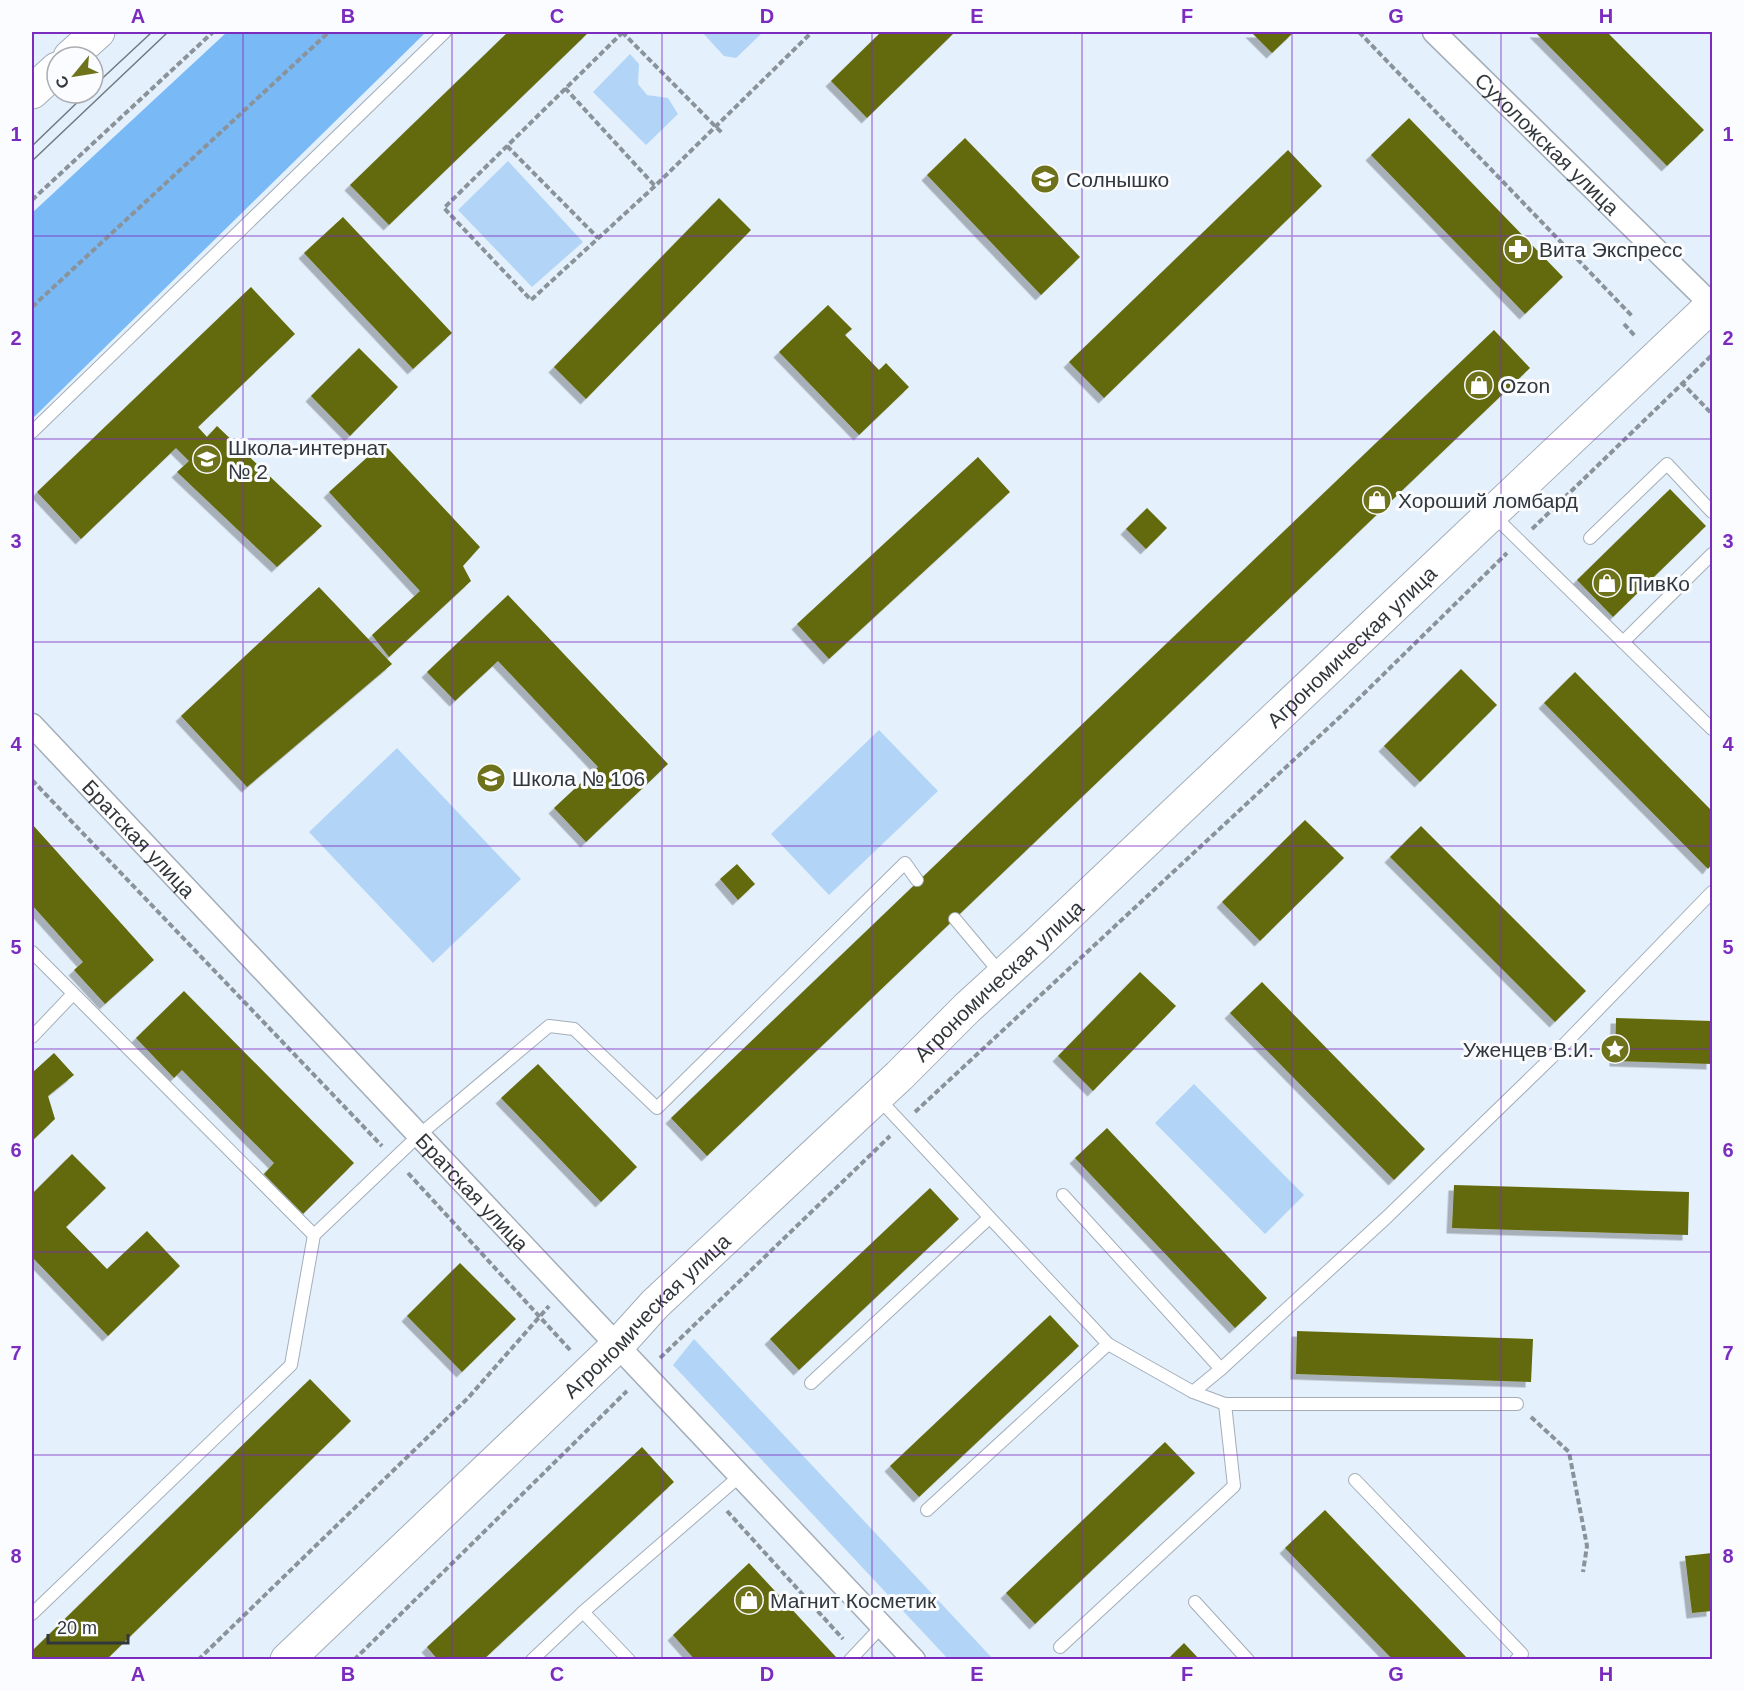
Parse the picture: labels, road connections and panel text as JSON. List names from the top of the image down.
{
  "streets": {
    "street": ["Сухоложская улица", "Агрономическая улица", "Братская улица"]
  },
  "crossings": [
    ["Сухоложская улица", "Агрономическая улица"],
    ["Агрономическая улица", "Братская улица"]
  ],
  "places": {
    "school or university": ["Солнышко", "Школа-интернат № 2", "Школа № 106"],
    "pharmacy": ["Вита Экспресс"],
    "shop": [
      "Ozon",
      "Хороший ломбард",
      "ПивКо",
      "Магнит Косметик"
    ],
    "place": ["Уженцев В.И."]
  },
  "scale_bar": "20 m",
  "north": "bottom left",
  "grid": {
    "columns": [
      "A",
      "B",
      "C",
      "D",
      "E",
      "F",
      "G",
      "H"
    ],
    "rows": [
      "1",
      "2",
      "3",
      "4",
      "5",
      "6",
      "7",
      "8"
    ]
  }
}
